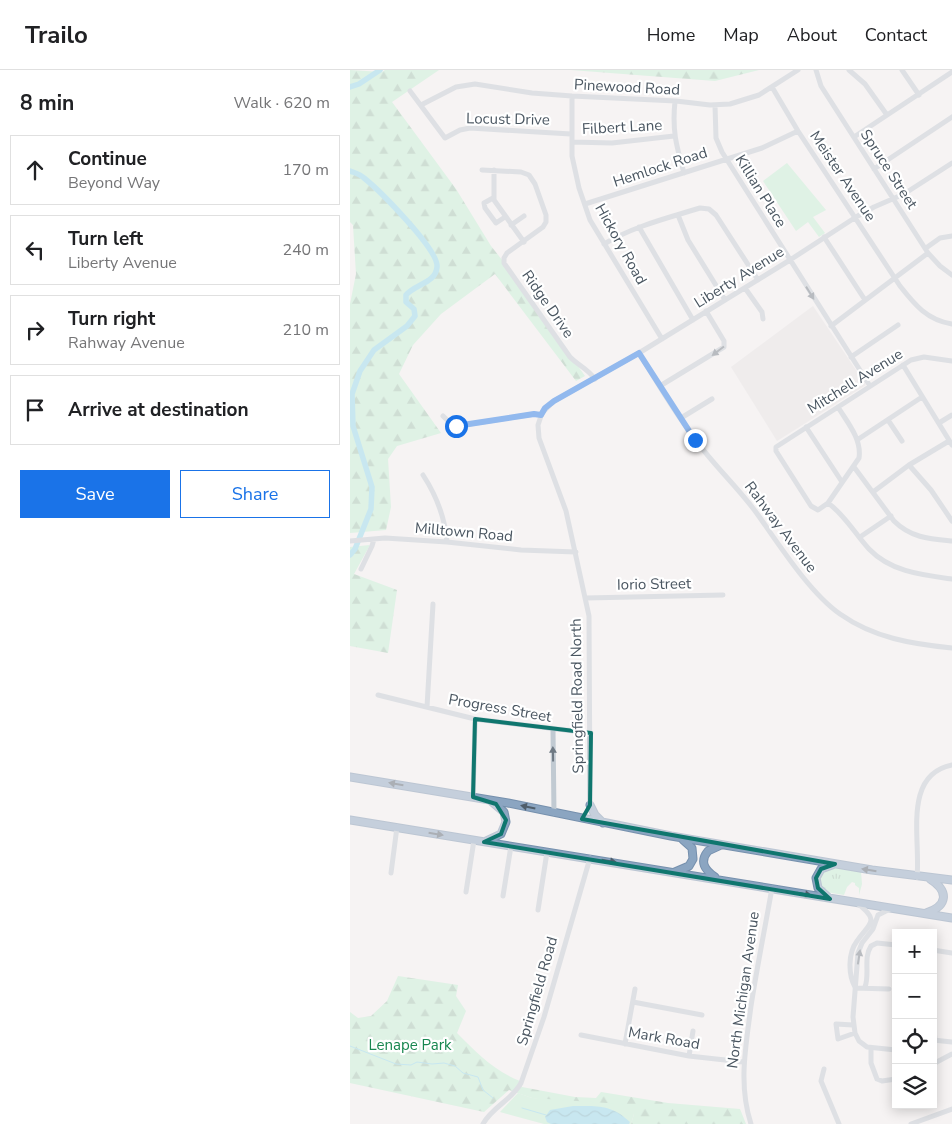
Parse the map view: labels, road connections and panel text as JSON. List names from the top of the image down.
{
  "streets": {
    "street": [
      "Pinewood Road",
      "Locust Drive",
      "Filbert Lane",
      "Hemlock Road",
      "Spruce Street",
      "Meister Avenue",
      "Killian Place",
      "Hickory Road",
      "Liberty Avenue",
      "Ridge Drive",
      "Mitchell Avenue",
      "Rahway Avenue",
      "Milltown Road",
      "Iorio Street",
      "Springfield Road North",
      "Progress Street",
      "North Michigan Avenue",
      "Springfield Road",
      "Mark Road"
    ]
  },
  "crossings": [
    ["Pinewood Road", "Locust Drive"],
    ["Pinewood Road", "Meister Avenue"],
    ["Pinewood Road", "Killian Place"],
    ["Pinewood Road", "Hickory Road"],
    ["Locust Drive", "Hickory Road"],
    ["Filbert Lane", "Hickory Road"],
    ["Hemlock Road", "Meister Avenue"],
    ["Hemlock Road", "Killian Place"],
    ["Hemlock Road", "Hickory Road"],
    ["Spruce Street", "Liberty Avenue"],
    ["Meister Avenue", "Liberty Avenue"],
    ["Killian Place", "Liberty Avenue"],
    ["Killian Place", "Mitchell Avenue"],
    ["Hickory Road", "Liberty Avenue"],
    ["Liberty Avenue", "Ridge Drive"],
    ["Liberty Avenue", "Rahway Avenue"],
    ["Liberty Avenue", "Springfield Road North"],
    ["Milltown Road", "Springfield Road North"],
    ["Iorio Street", "Springfield Road North"],
    ["Springfield Road North", "Progress Street"],
    ["North Michigan Avenue", "Mark Road"]
  ],
  "parks": ["Lenape Park"],
  "page": {
    "header": "Trailo",
    "nav": [
      "Home",
      "Map",
      "About",
      "Contact"
    ],
    "heading": ["8 min", "Walk · 620 m"],
    "list": [
      ["Continue", "Beyond Way", "170 m"],
      ["Turn left", "Liberty Avenue", "240 m"],
      ["Turn right", "Rahway Avenue", "210 m"],
      "Arrive at destination"
    ],
    "buttons": ["Save", "Share"],
    "map_buttons": ["+", "−"]
  }
}
